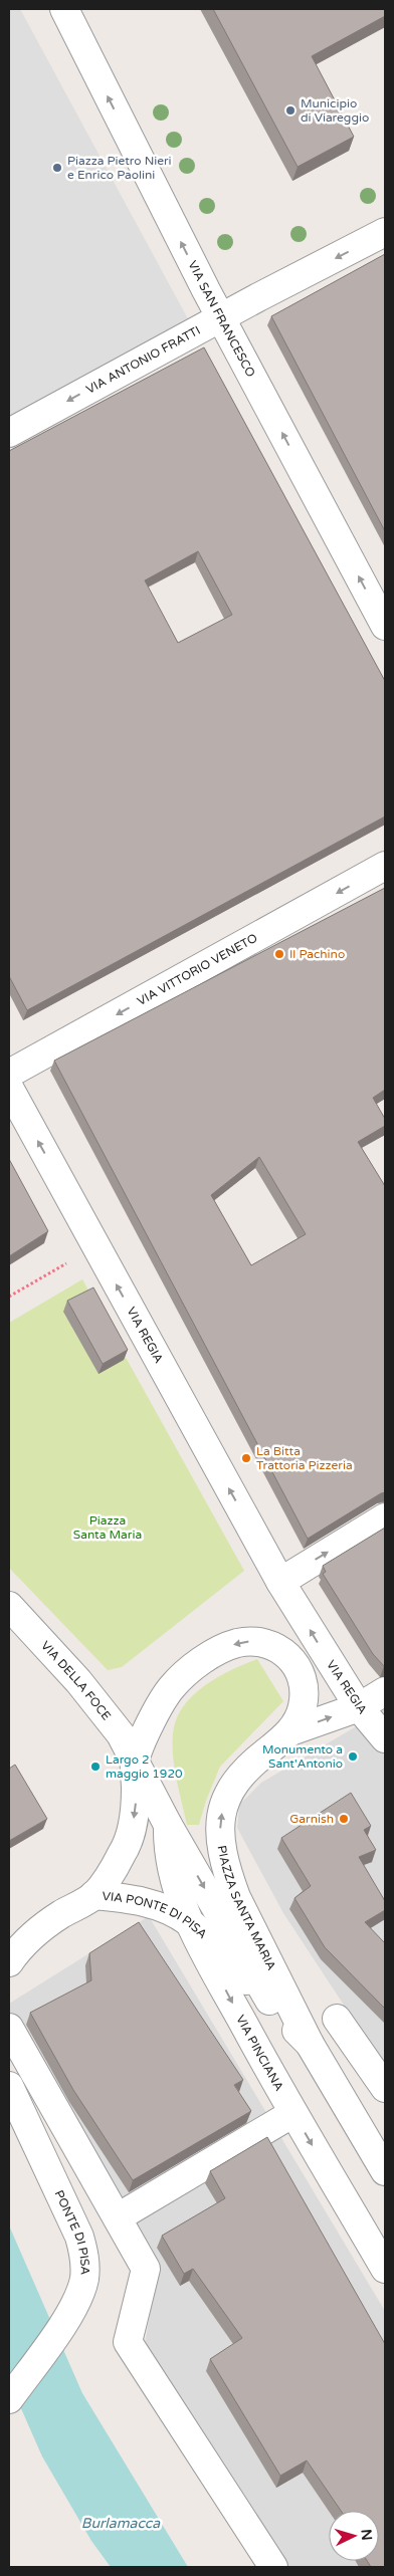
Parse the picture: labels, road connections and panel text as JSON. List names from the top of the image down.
{
  "streets": {
    "street": [
      "VIA SAN FRANCESCO",
      "VIA ANTONIO FRATTI",
      "VIA VITTORIO VENETO",
      "VIA REGIA",
      "VIA DELLA FOCE",
      "PIAZZA SANTA MARIA",
      "VIA PONTE DI PISA",
      "VIA PINCIANA",
      "PONTE DI PISA"
    ]
  },
  "crossings": [
    ["VIA SAN FRANCESCO", "VIA ANTONIO FRATTI"],
    ["VIA REGIA", "PIAZZA SANTA MARIA"],
    ["VIA DELLA FOCE", "VIA PONTE DI PISA"],
    ["VIA DELLA FOCE", "VIA PINCIANA"],
    ["VIA PONTE DI PISA", "VIA PINCIANA"]
  ],
  "one_way": [
    "VIA SAN FRANCESCO",
    "VIA ANTONIO FRATTI",
    "VIA VITTORIO VENETO",
    "VIA REGIA",
    "VIA PONTE DI PISA"
  ],
  "water": ["Burlamacca"],
  "parks": ["Piazza Santa Maria"],
  "places": [
    "Municipio di Viareggio",
    "Piazza Pietro Nieri e Enrico Paolini",
    "Il Pachino",
    "La Bitta Trattoria Pizzeria",
    "Monumento a Sant'Antonio",
    "Largo 2 maggio 1920",
    "Garnish"
  ],
  "north": "right"
}
